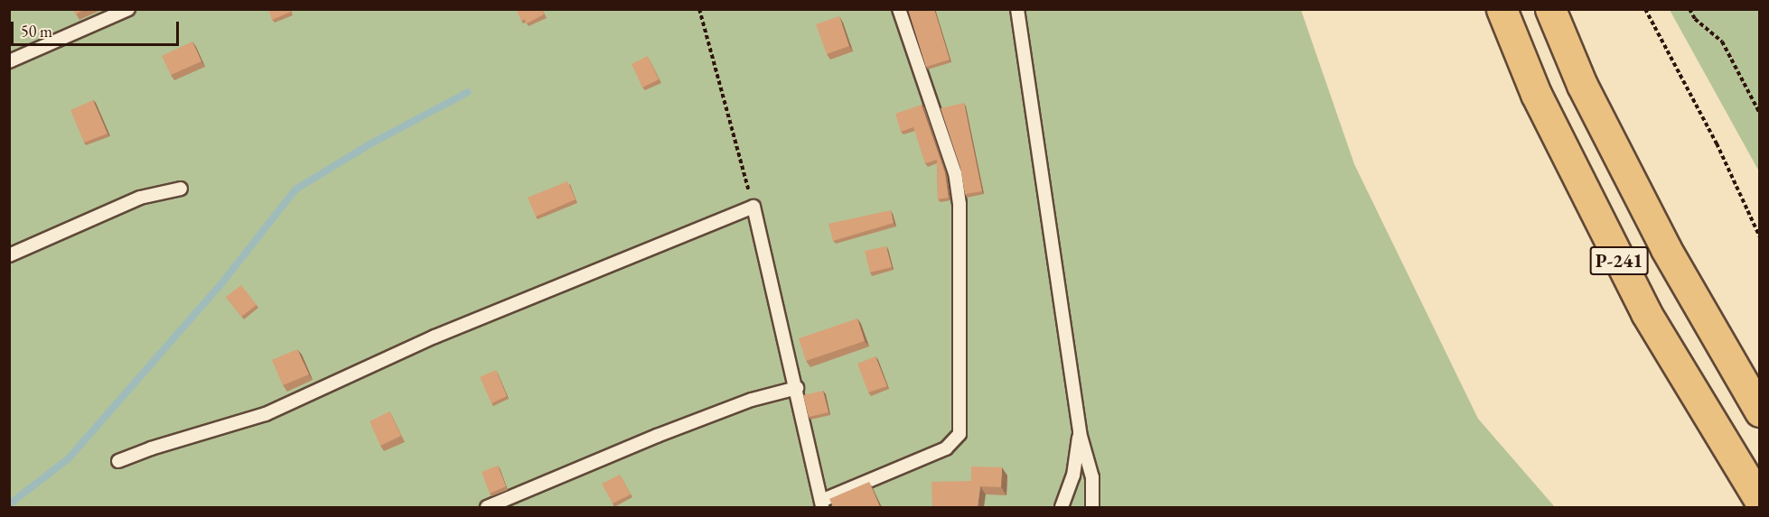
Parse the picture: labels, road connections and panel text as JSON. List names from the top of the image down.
{
  "streets": {
    "highway": ["Р-241"]
  },
  "scale_bar": "50 m"
}
